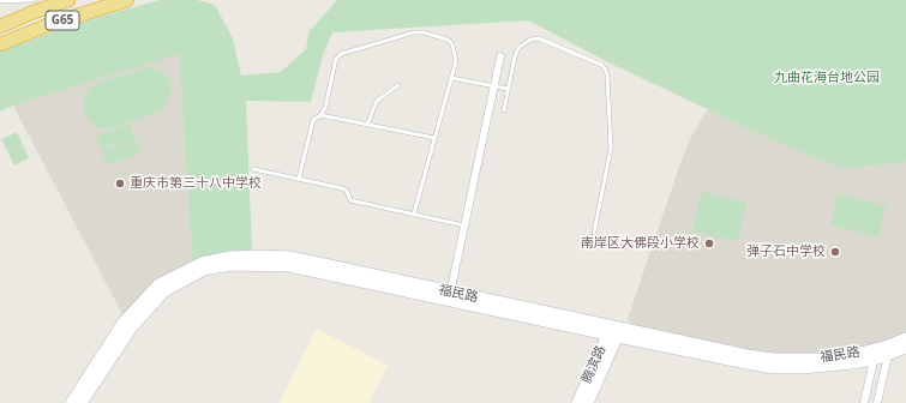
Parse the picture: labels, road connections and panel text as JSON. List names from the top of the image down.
{
  "streets": {
    "highway": ["G65"],
    "main road": ["福民路", "腾滨路"]
  },
  "crossings": [
    ["福民路", "腾滨路"]
  ],
  "parks": ["九曲花海台地公园"],
  "places": ["重庆市第三十八中学校", "南岸区大佛段小学校", "弹子石中学校"]
}
